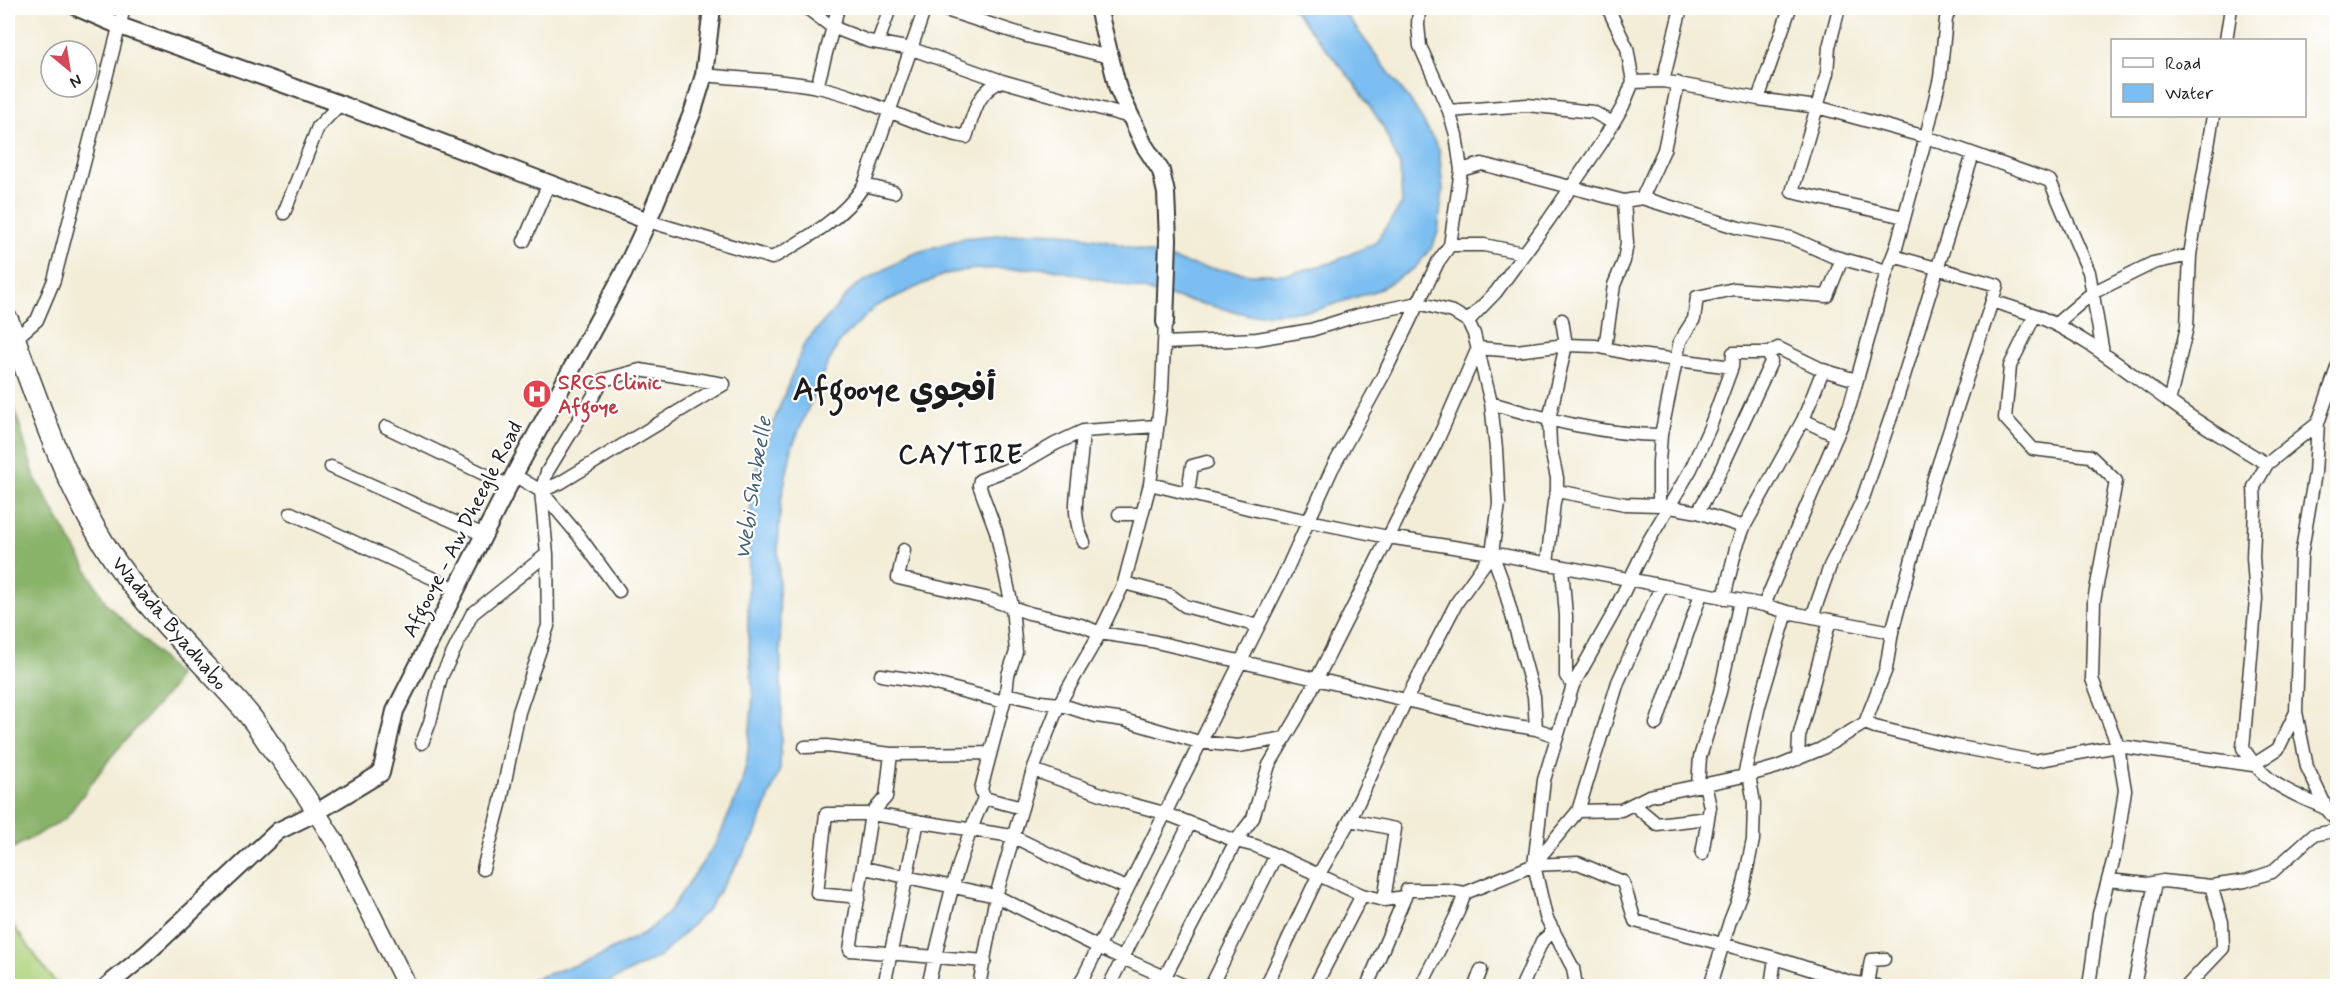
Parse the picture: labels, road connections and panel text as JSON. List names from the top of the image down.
{
  "streets": {
    "highway": ["Wadada Byadhabo"],
    "main road": ["Afgooye - Aw Dheegle Road"]
  },
  "crossings": [
    ["Afgooye - Aw Dheegle Road", "Wadada Byadhabo"]
  ],
  "districts": ["Afgooye أفجوي", "CAYTIRE"],
  "water": ["Webi Shabeelle"],
  "places": {
    "hospital": ["SRCS Clinic Afgoye"]
  },
  "legend": ["Road", "Water"],
  "north": "bottom right"
}
